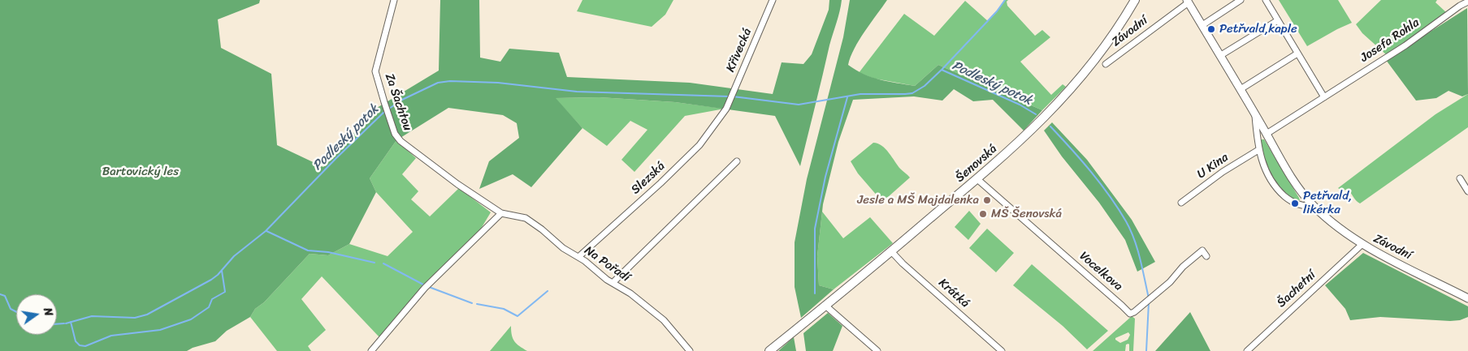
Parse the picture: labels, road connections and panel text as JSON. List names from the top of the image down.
{
  "streets": {
    "main road": ["Šenovská"],
    "street": [
      "Závodní",
      "Josefa Rohla",
      "Křivecká",
      "Za Šachtou",
      "U Kina",
      "Slezská",
      "Na Pořadí",
      "Vocelkova",
      "Šachetní",
      "Krátká"
    ]
  },
  "crossings": [
    ["Závodní", "Josefa Rohla"],
    ["Závodní", "U Kina"],
    ["Závodní", "Šachetní"],
    ["Křivecká", "Slezská"],
    ["Za Šachtou", "Na Pořadí"],
    ["Šenovská", "Vocelkova"],
    ["Šenovská", "Krátká"],
    ["Slezská", "Na Pořadí"]
  ],
  "water": ["Podleský potok"],
  "parks": ["Bartovický les"],
  "places": [
    "Petřvald,kaple",
    "Jesle a MŠ Majdalenka",
    "Petřvald, likérka",
    "MŠ Šenovská"
  ],
  "north": "right"
}
